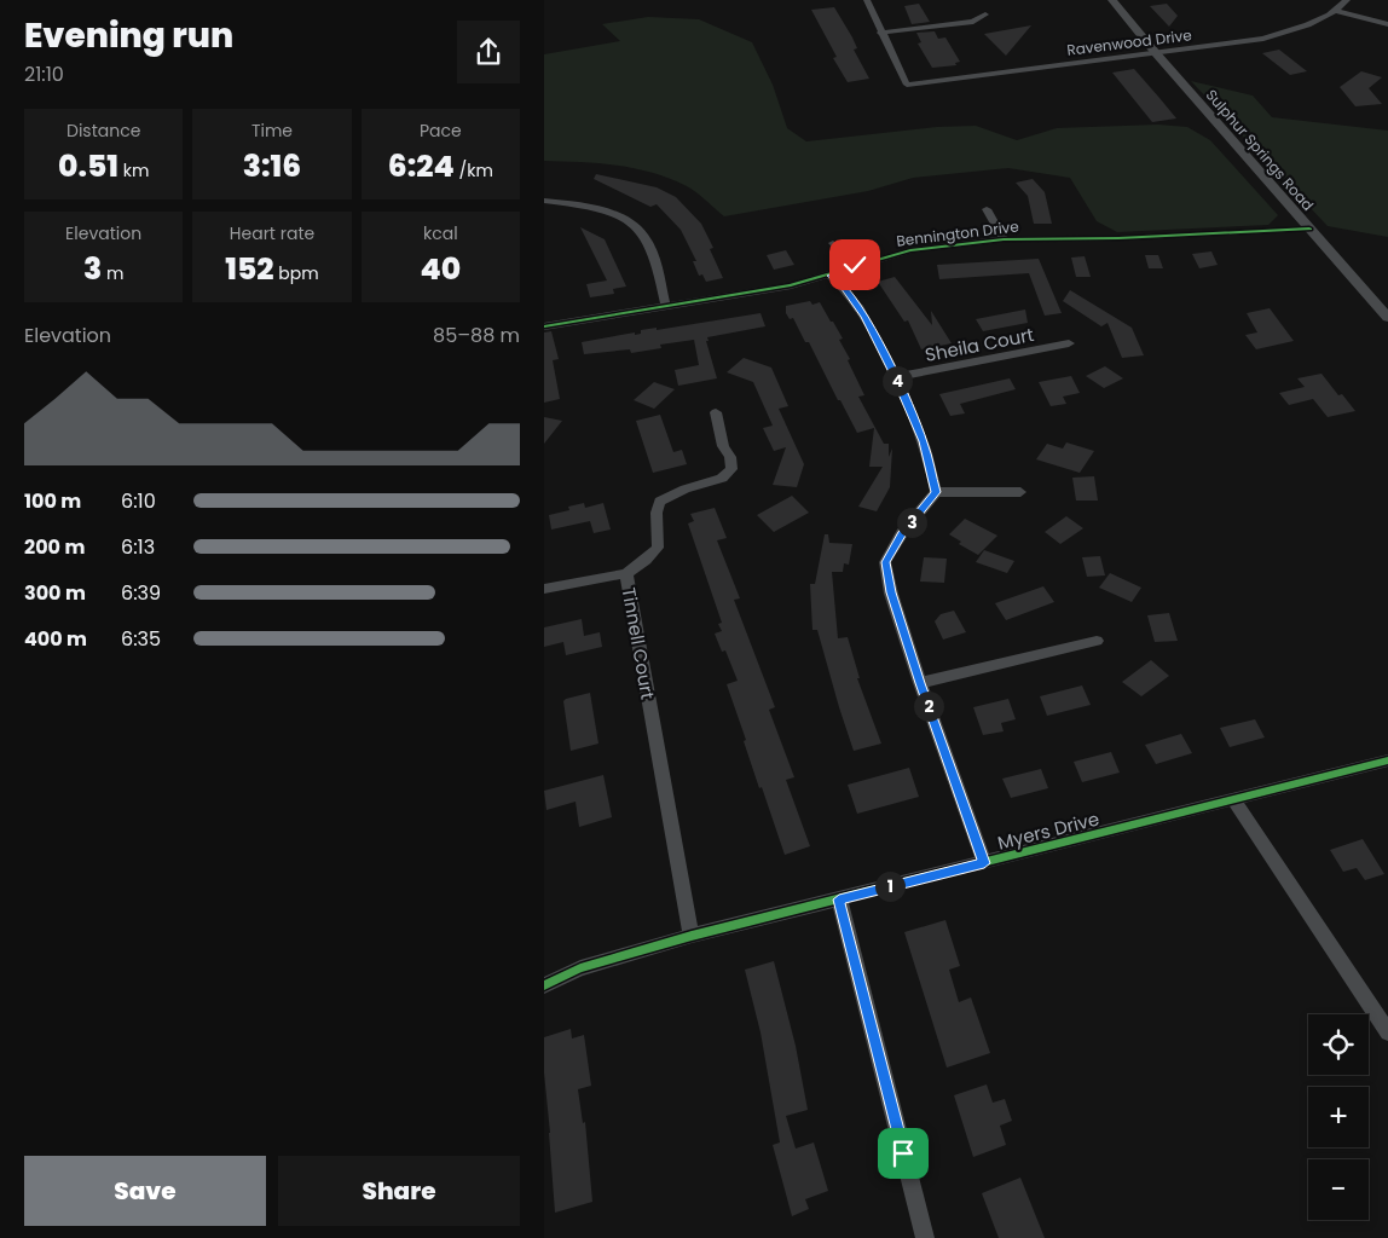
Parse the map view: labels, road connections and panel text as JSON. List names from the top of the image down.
{
  "streets": {
    "street": [
      "Ravenwood Drive",
      "Sulphur Springs Road",
      "Bennington Drive",
      "Sheila Court",
      "Tinnell Court",
      "Myers Drive"
    ]
  },
  "crossings": [
    ["Ravenwood Drive", "Sulphur Springs Road"],
    ["Sulphur Springs Road", "Bennington Drive"],
    ["Tinnell Court", "Myers Drive"]
  ],
  "page": {
    "heading": ["Evening run", "21:10"],
    "stats": [
      ["Distance", "0.51 km"],
      ["Time", "3:16"],
      ["Pace", "6:24 /km"],
      ["Elevation", "3 m"],
      ["Heart rate", "152 bpm"],
      ["kcal", "40"]
    ],
    "chart": ["Elevation", "85–88 m"],
    "pins": [
      "4",
      "3",
      "2",
      "1"
    ],
    "list": [
      {
        "name": "100 m",
        "note": "6:10"
      },
      {
        "name": "200 m",
        "note": "6:13"
      },
      {
        "name": "300 m",
        "note": "6:39"
      },
      {
        "name": "400 m",
        "note": "6:35"
      }
    ],
    "map_buttons": ["+", "−"],
    "buttons": ["Save", "Share"]
  }
}
